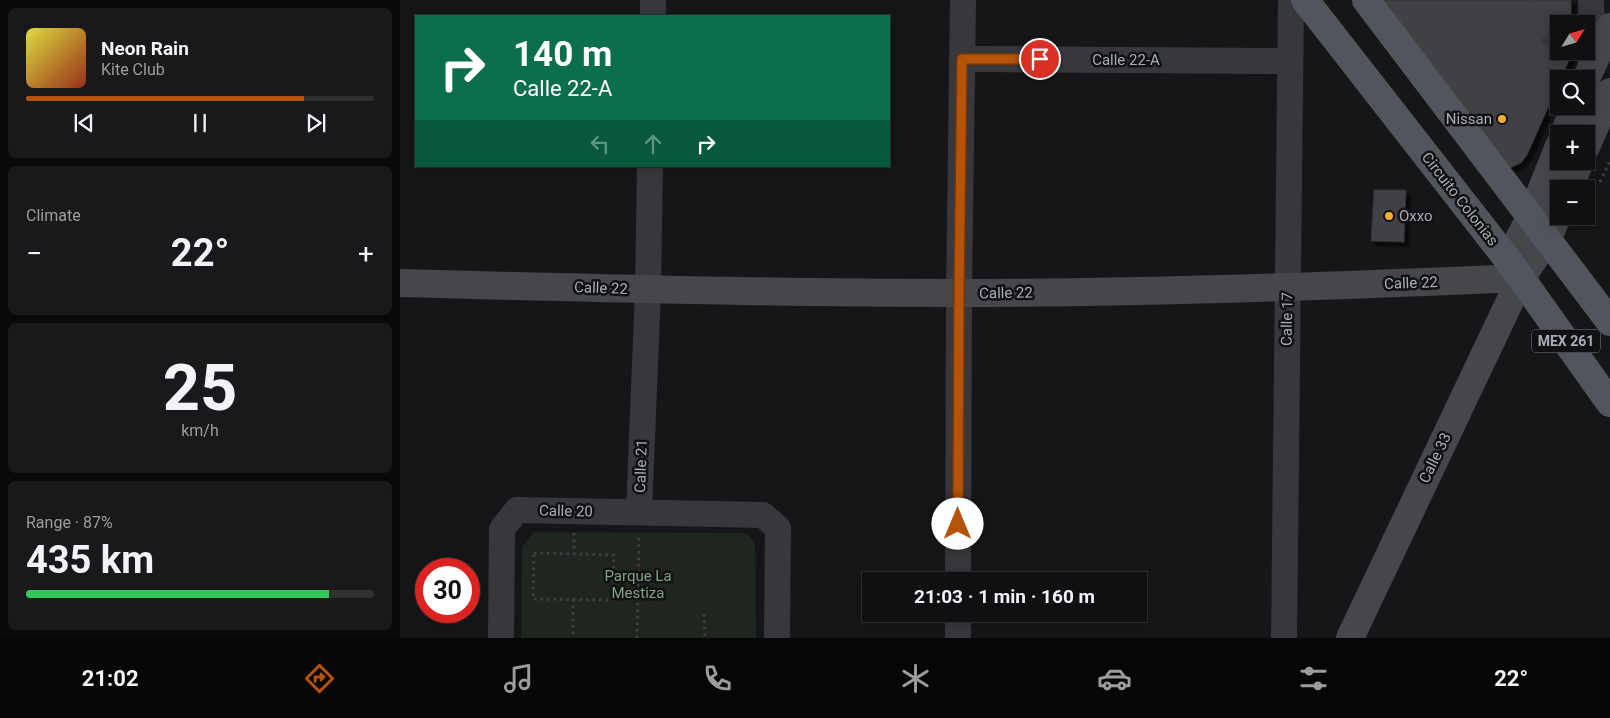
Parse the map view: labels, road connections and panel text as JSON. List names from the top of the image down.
{
  "streets": {
    "main road": ["Circuito Colonias", "MEX 261"],
    "street": [
      "Calle 22-A",
      "Calle 22",
      "Calle 17",
      "Calle 33",
      "Calle 21",
      "Calle 20"
    ]
  },
  "crossings": [
    ["Calle 22-A", "Calle 17"],
    ["Circuito Colonias", "Calle 22"],
    ["Circuito Colonias", "Calle 33"],
    ["Calle 22", "Calle 17"],
    ["Calle 22", "Calle 33"],
    ["Calle 22", "Calle 21"],
    ["Calle 21", "Calle 20"]
  ],
  "parks": ["Parque La Mestiza"],
  "places": ["Nissan", "Oxxo"],
  "north": "top right",
  "page": {
    "map_buttons": ["+", "−"],
    "turn": ["140 m", "Calle 22-A"],
    "song": ["Neon Rain", "Kite Club"],
    "tile": [
      "Climate",
      ["25", "km/h"],
      ["Range · 87%", "435 km"]
    ],
    "heat": ["−", "22°", "+"],
    "limit": "30",
    "trip": "21:03 · 1 min · 160 m",
    "tabs": ["21:02", "22°"]
  }
}
